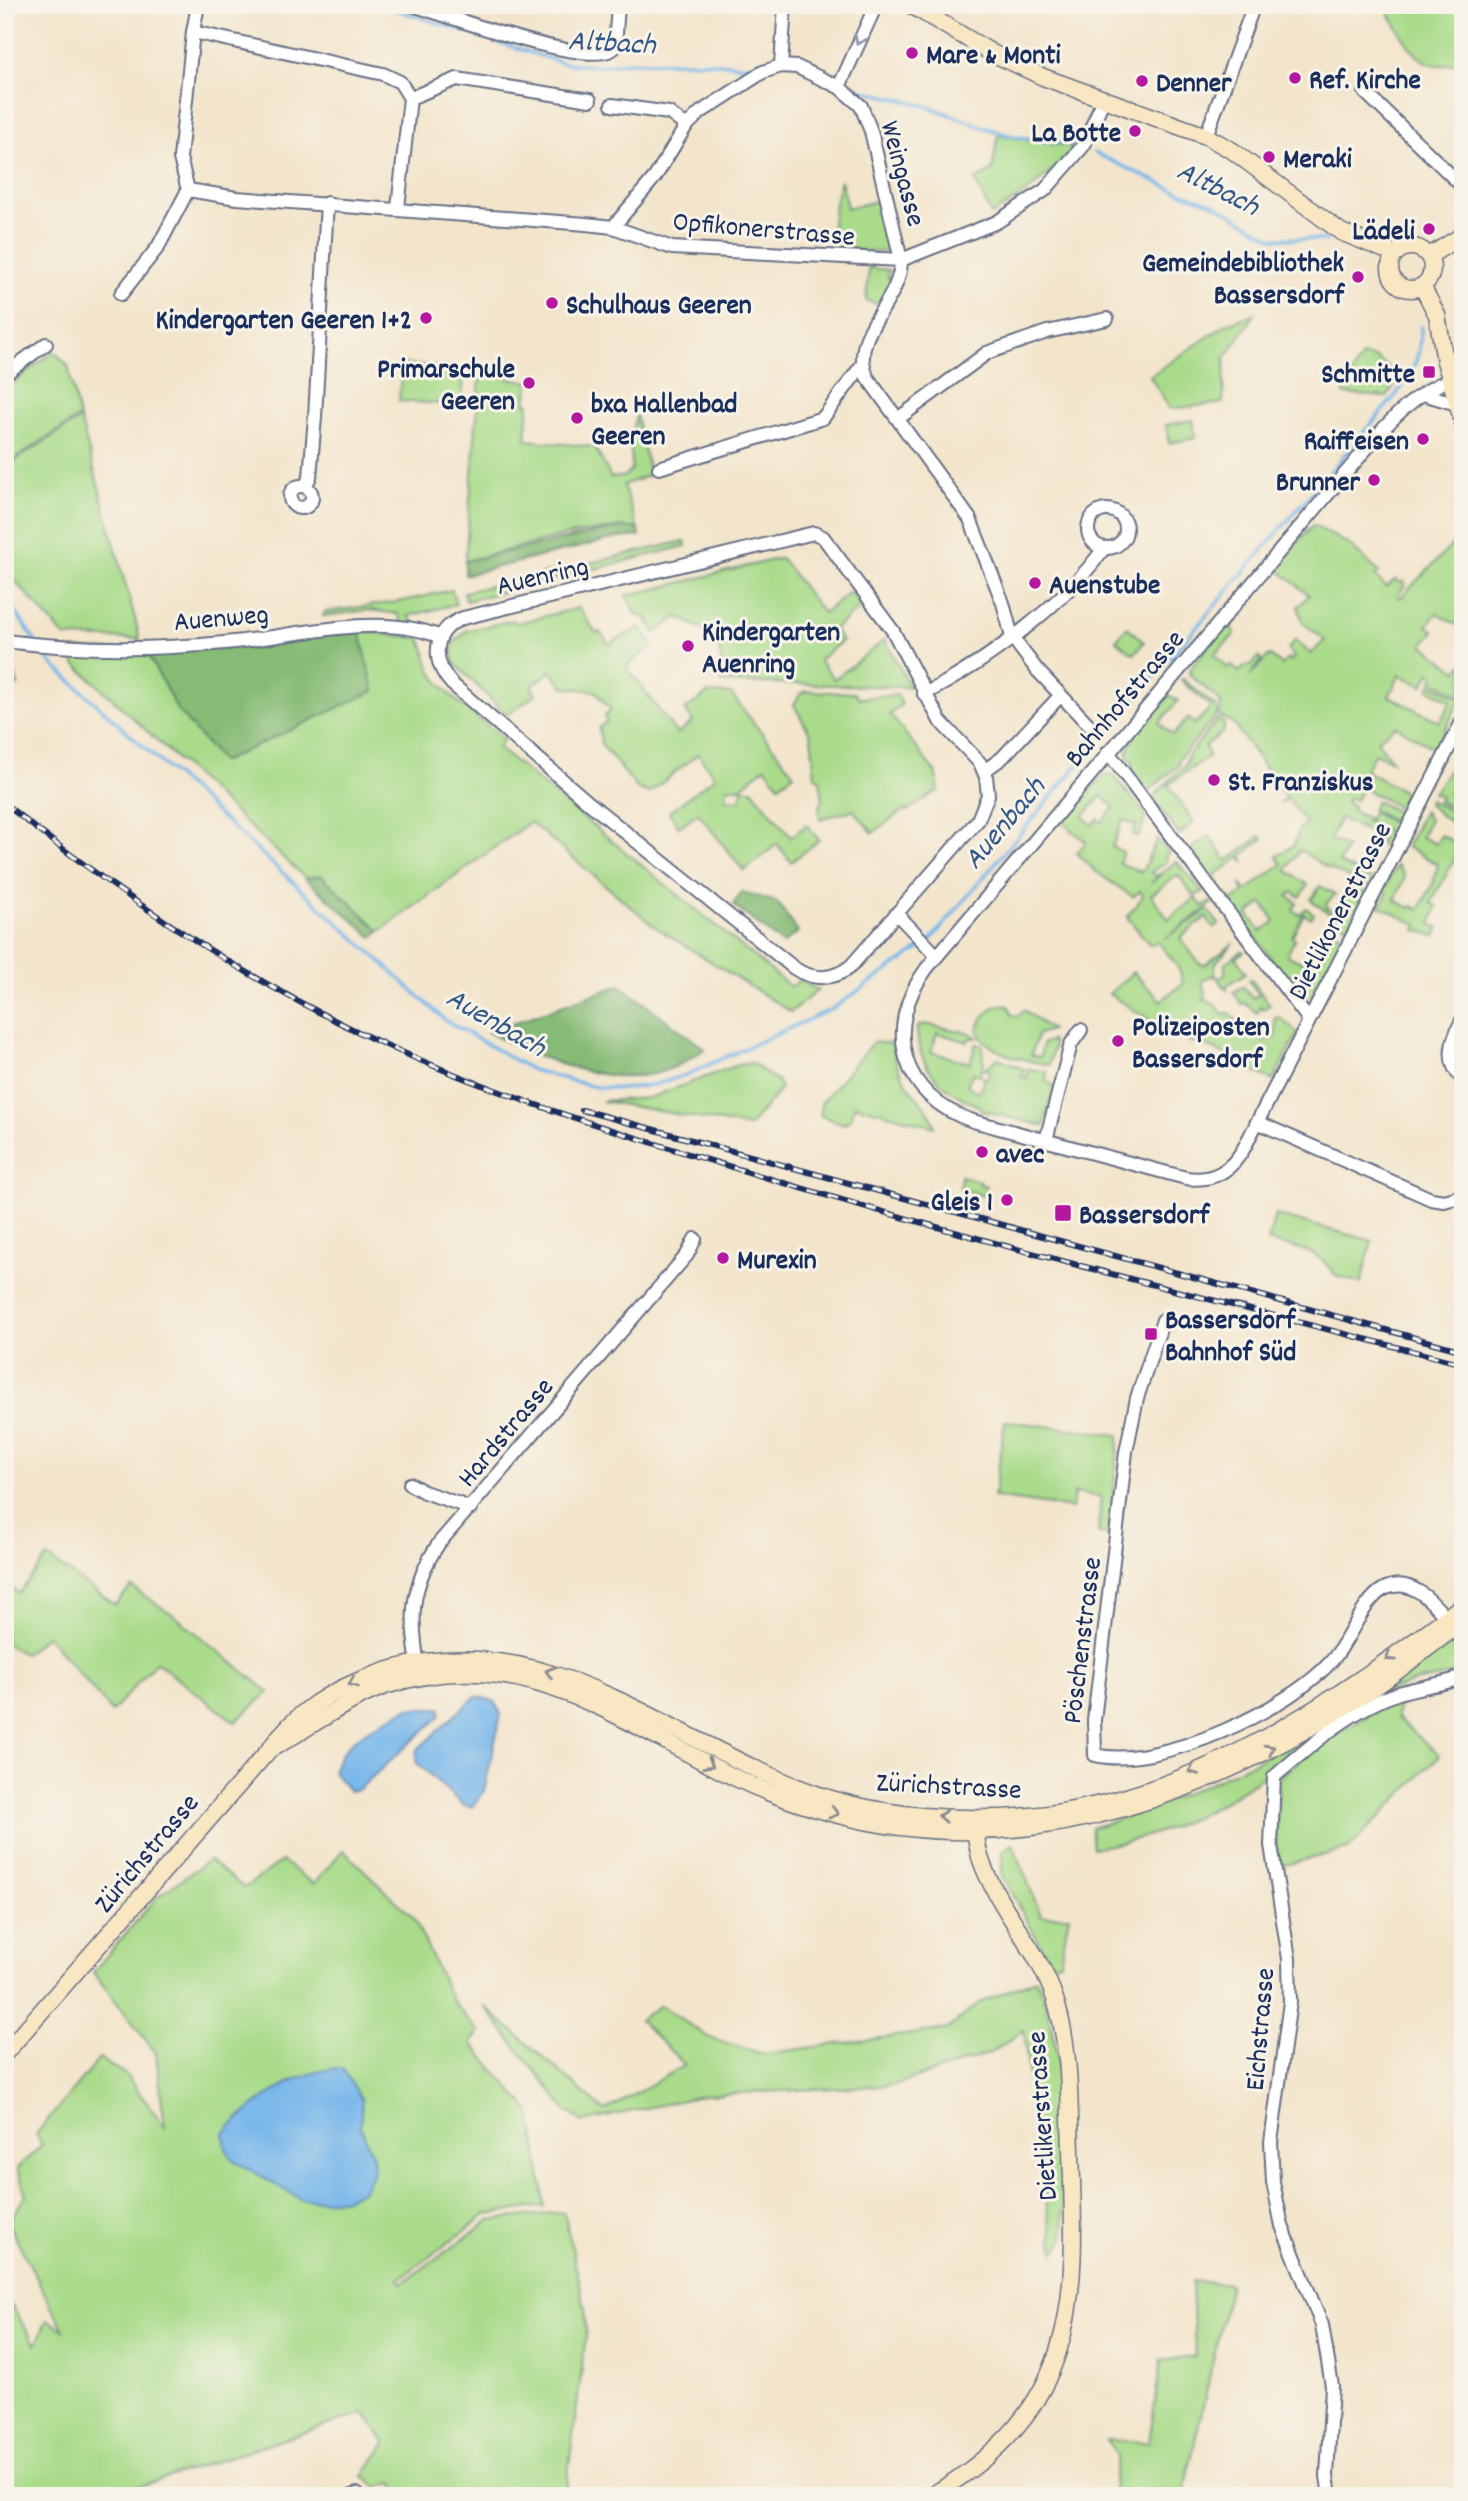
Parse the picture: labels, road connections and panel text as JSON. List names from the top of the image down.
{
  "streets": {
    "main road": ["Zürichstrasse", "Dietlikerstrasse"],
    "street": [
      "Weingasse",
      "Opfikonerstrasse",
      "Auenring",
      "Auenweg",
      "Bahnhofstrasse",
      "Dietlikonerstrasse",
      "Hardstrasse",
      "Pöschenstrasse",
      "Eichstrasse"
    ]
  },
  "crossings": [
    ["Weingasse", "Opfikonerstrasse"],
    ["Auenring", "Auenweg"],
    ["Bahnhofstrasse", "Dietlikonerstrasse"],
    ["Hardstrasse", "Zürichstrasse"],
    ["Pöschenstrasse", "Zürichstrasse"],
    ["Zürichstrasse", "Dietlikerstrasse"]
  ],
  "water": ["Altbach", "Auenbach"],
  "places": {
    "other": [
      "Mare & Monti",
      "Ref. Kirche",
      "Denner",
      "La Botte",
      "Meraki",
      "Lädeli",
      "Gemeindebibliothek Bassersdorf",
      "Schulhaus Geeren",
      "Kindergarten Geeren 1+2",
      "Primarschule Geeren",
      "bxa Hallenbad Geeren",
      "Raiffeisen",
      "Brunner",
      "Auenstube",
      "Kindergarten Auenring",
      "St. Franziskus",
      "Polizeiposten Bassersdorf",
      "avec",
      "Gleis 1",
      "Murexin"
    ],
    "transit": ["Schmitte", "Bassersdorf", "Bassersdorf Bahnhof Süd"]
  }
}
